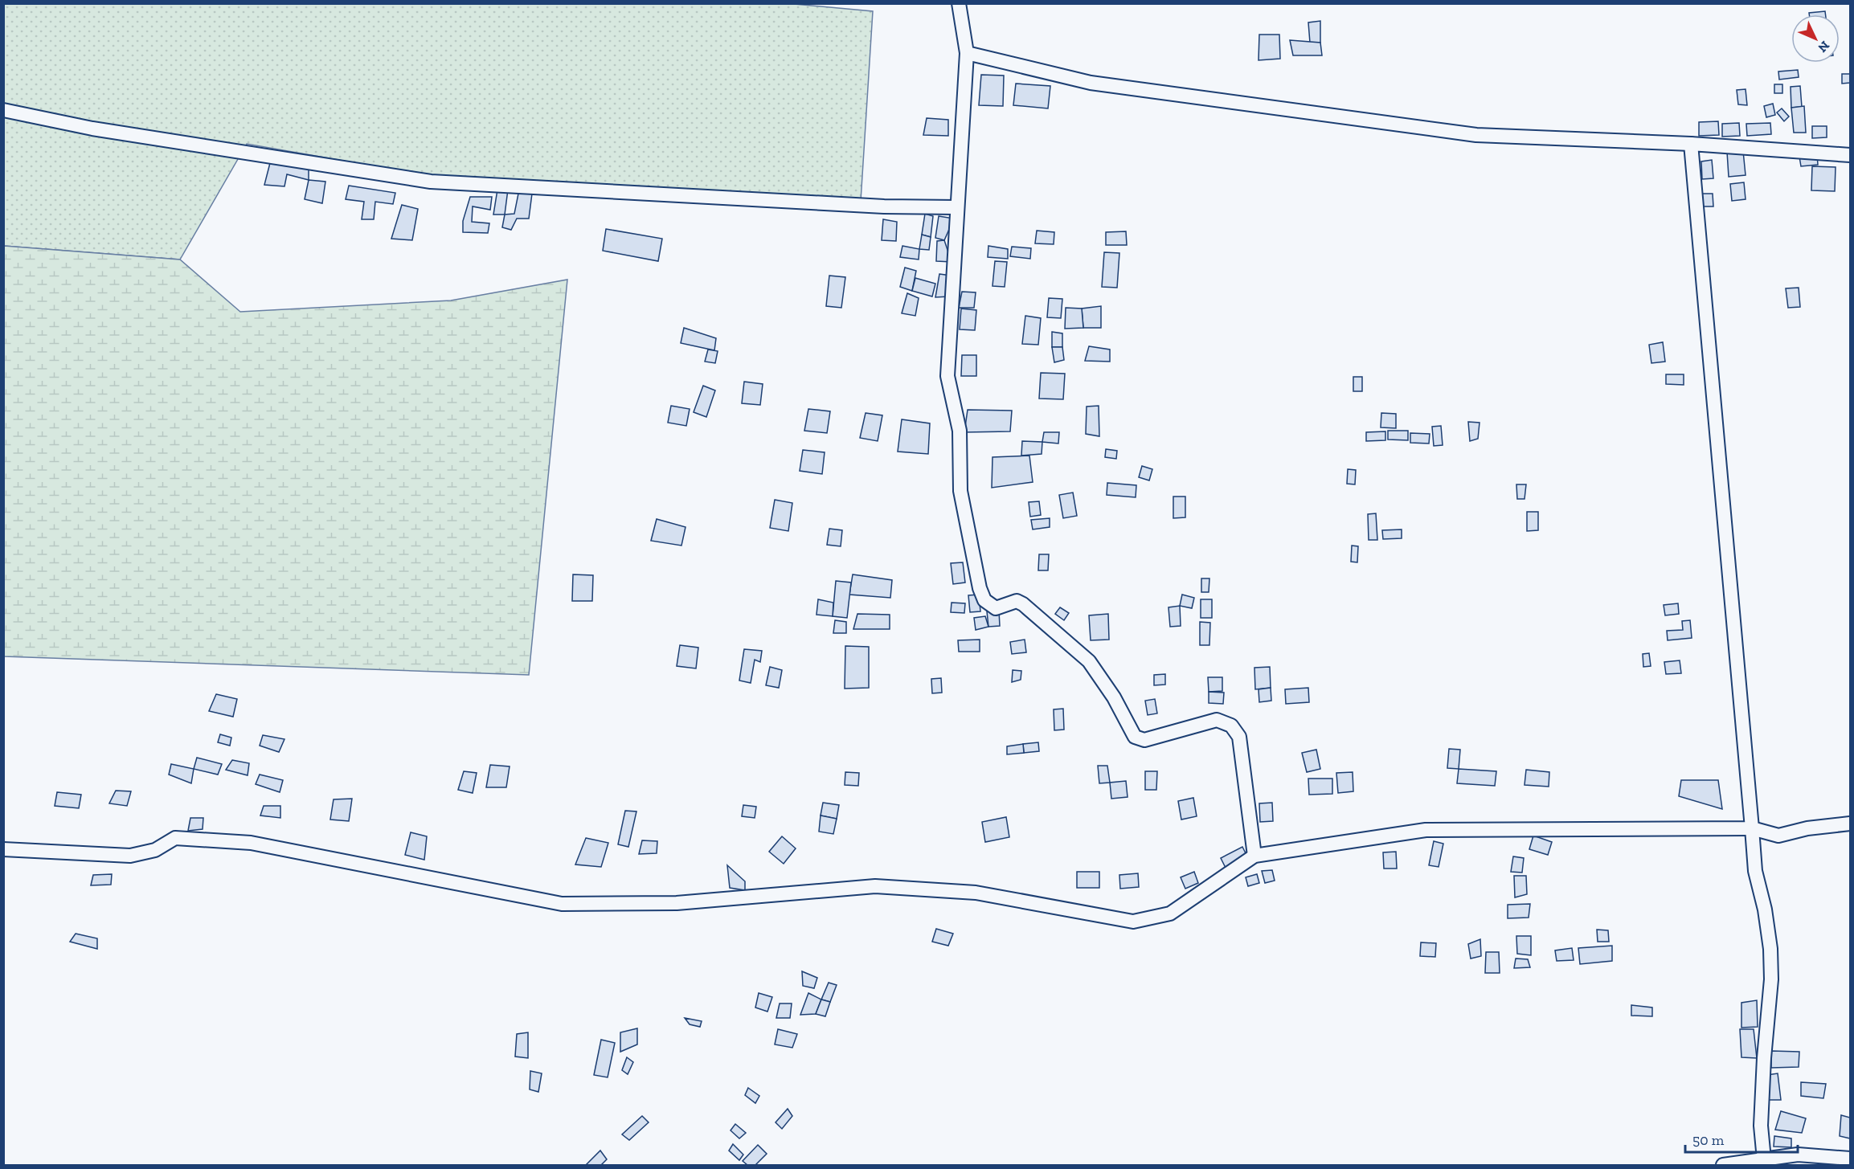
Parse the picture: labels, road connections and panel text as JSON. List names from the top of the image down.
{
  "scale_bar": "50 m",
  "north": "bottom right"
}
